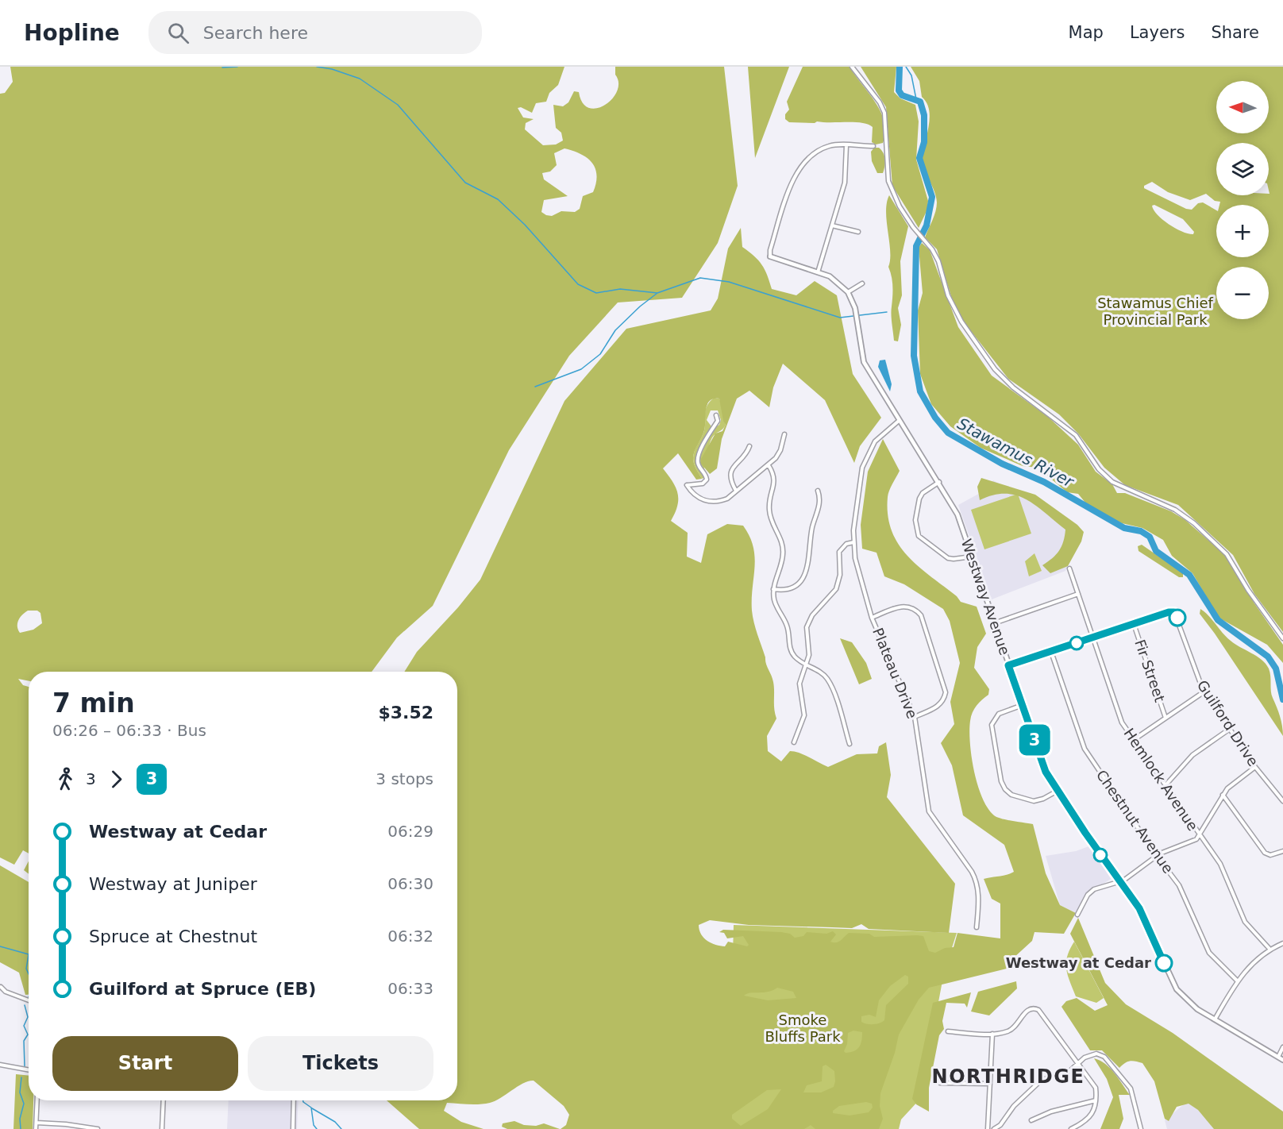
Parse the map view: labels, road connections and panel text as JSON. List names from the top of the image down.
{
  "streets": {
    "street": [
      "Westway Avenue",
      "Fir Street",
      "Plateau Drive",
      "Guilford Drive",
      "Hemlock Avenue",
      "Chestnut Avenue"
    ]
  },
  "crossings": [
    ["Westway Avenue", "Plateau Drive"],
    ["Fir Street", "Guilford Drive"]
  ],
  "districts": ["NORTHRIDGE"],
  "water": ["Stawamus River"],
  "parks": ["Stawamus Chief Provincial Park", "Smoke Bluffs Park"],
  "places": ["Westway at Cedar"],
  "lines": ["bus line 3"],
  "north": "left",
  "page": {
    "header": "Hopline",
    "search": "Search here",
    "nav": ["Map", "Layers", "Share"],
    "on_map": "3",
    "map_buttons": ["+", "−"],
    "heading": ["7 min", "06:26 – 06:33 · Bus", "$3.52"],
    "legs": ["3", "3", "3 stops"],
    "list": [
      {
        "name": "Westway at Cedar",
        "value": "06:29"
      },
      {
        "name": "Westway at Juniper",
        "value": "06:30"
      },
      {
        "name": "Spruce at Chestnut",
        "value": "06:32"
      },
      {
        "name": "Guilford at Spruce (EB)",
        "value": "06:33"
      }
    ],
    "buttons": ["Start", "Tickets"]
  }
}
